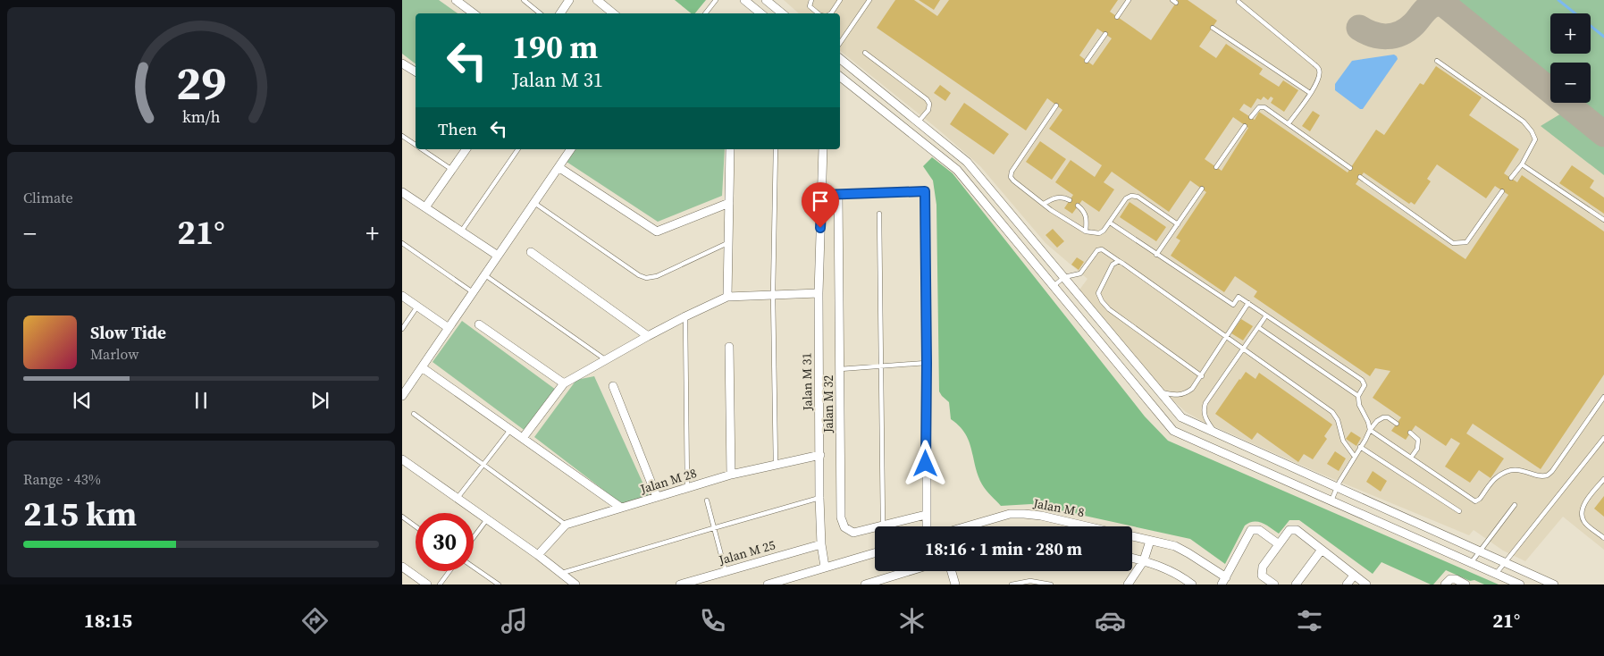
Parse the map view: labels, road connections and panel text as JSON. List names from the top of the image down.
{
  "streets": {
    "street": [
      "Jalan M 31",
      "Jalan M 32",
      "Jalan M 28",
      "Jalan M 8",
      "Jalan M 25"
    ]
  },
  "crossings": [
    ["Jalan M 31", "Jalan M 28"],
    ["Jalan M 31", "Jalan M 25"]
  ],
  "page": {
    "map_buttons": ["+", "−"],
    "turn": ["190 m", "Jalan M 31"],
    "then": "Then",
    "tile": [
      "Climate",
      ["Range · 43%", "215 km"]
    ],
    "heat": ["−", "21°", "+"],
    "song": ["Slow Tide", "Marlow"],
    "limit": "30",
    "trip": "18:16 · 1 min · 280 m",
    "tabs": ["18:15", "21°"],
    "gauge": ["29", "km/h"]
  }
}
